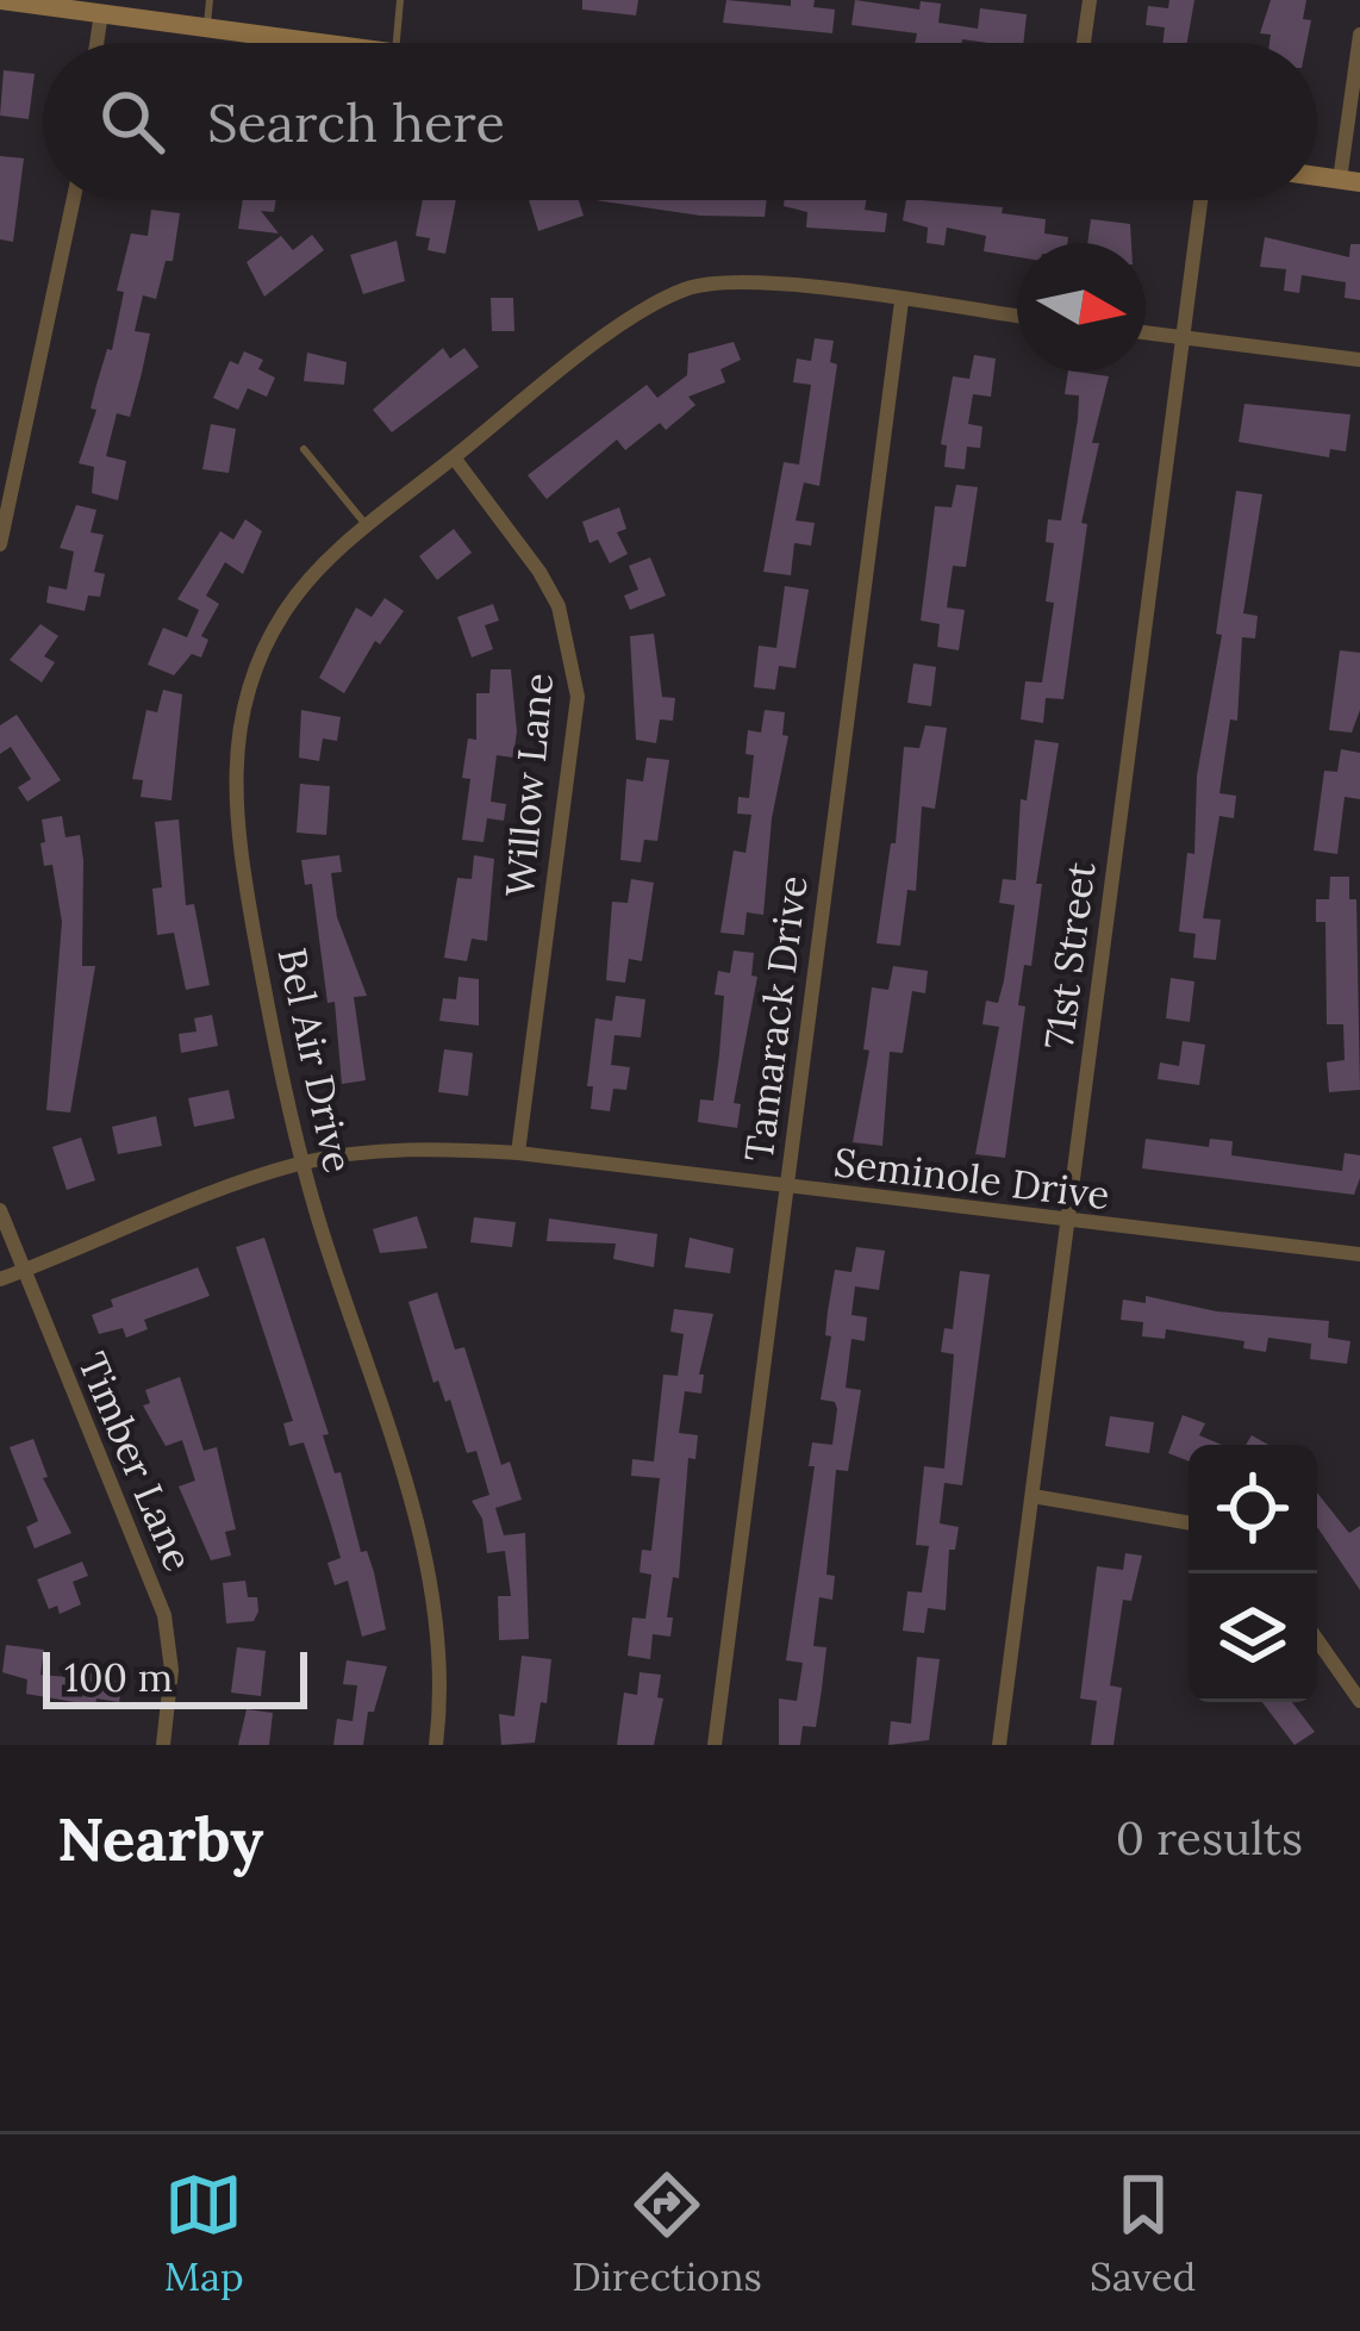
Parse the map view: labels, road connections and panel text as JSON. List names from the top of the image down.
{
  "streets": {
    "street": [
      "Willow Lane",
      "71st Street",
      "Tamarack Drive",
      "Bel Air Drive",
      "Seminole Drive",
      "Timber Lane"
    ]
  },
  "crossings": [
    ["Willow Lane", "Bel Air Drive"],
    ["Willow Lane", "Seminole Drive"],
    ["71st Street", "Seminole Drive"],
    ["Tamarack Drive", "Bel Air Drive"],
    ["Tamarack Drive", "Seminole Drive"],
    ["Bel Air Drive", "Seminole Drive"],
    ["Seminole Drive", "Timber Lane"]
  ],
  "scale_bar": "100 m",
  "north": "right",
  "page": {
    "search": "Search here",
    "scale": "100 m",
    "heading": ["Nearby", "0 results"],
    "nav": ["Map", "Directions", "Saved"]
  }
}
